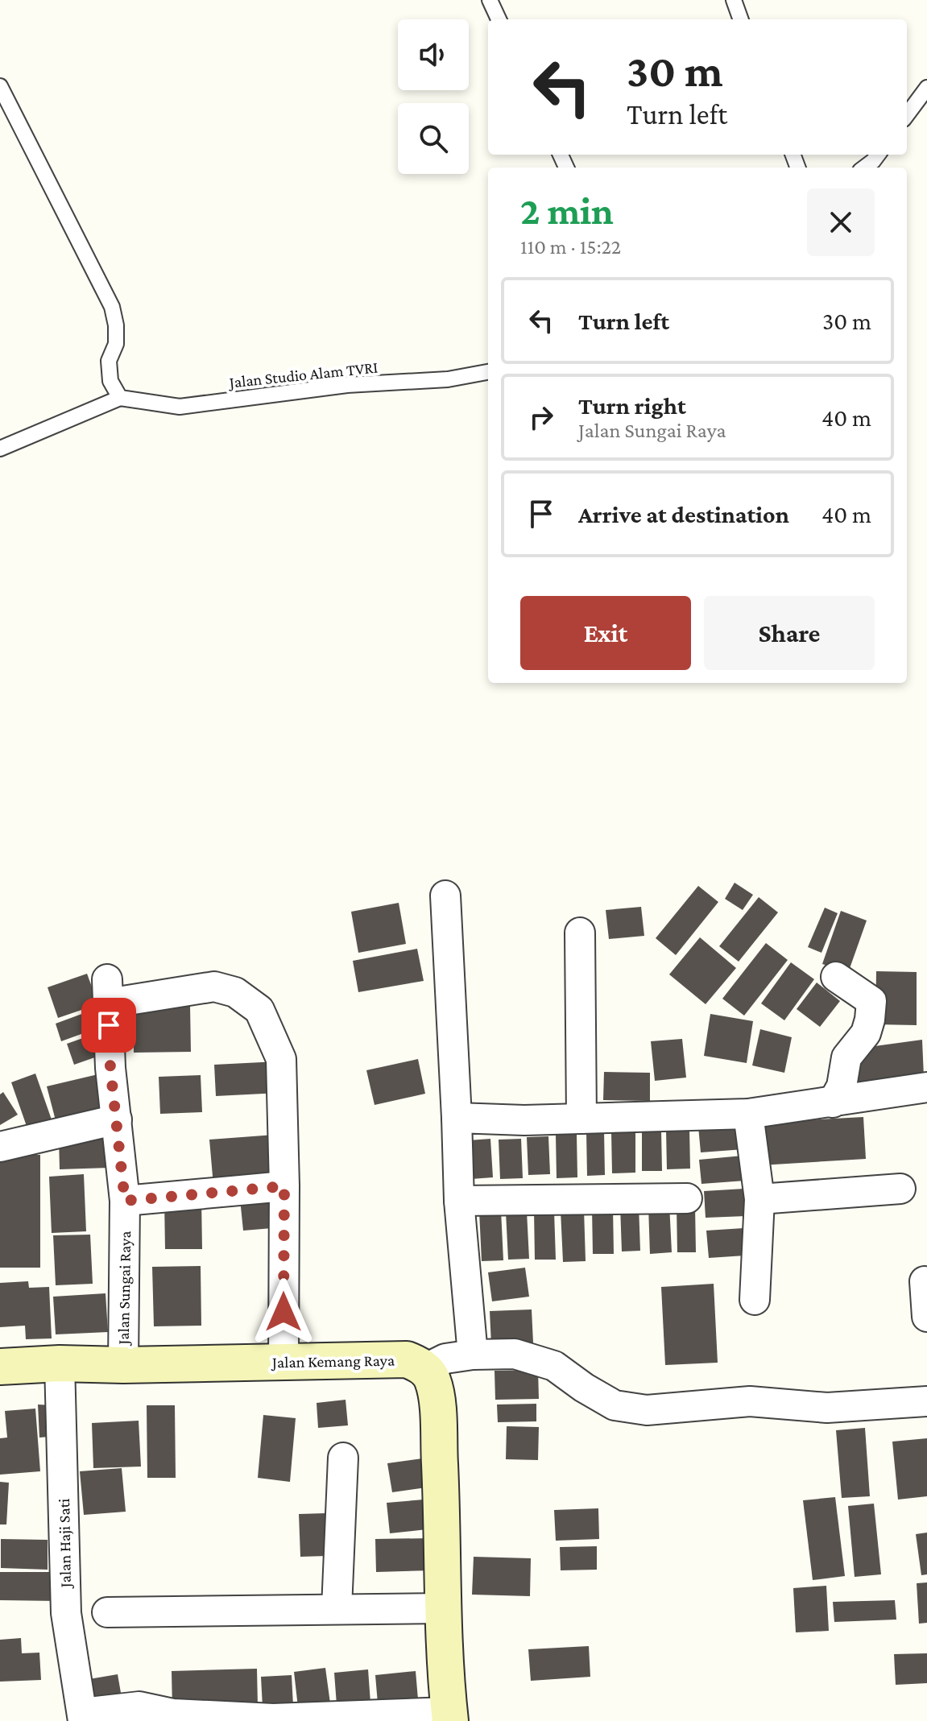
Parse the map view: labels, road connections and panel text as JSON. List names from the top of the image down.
{
  "streets": {
    "street": ["Jalan Sungai Raya", "Jalan Kemang Raya", "Jalan Haji Sati"],
    "lane": ["Jalan Studio Alam TVRI"]
  },
  "crossings": [
    ["Jalan Sungai Raya", "Jalan Kemang Raya"],
    ["Jalan Kemang Raya", "Jalan Haji Sati"]
  ],
  "page": {
    "turn": ["30 m", "Turn left"],
    "heading": ["2 min", "110 m · 15:22"],
    "list": [
      {
        "name": "Turn left",
        "value": "30 m"
      },
      {
        "name": "Turn right",
        "note": "Jalan Sungai Raya",
        "value": "40 m"
      },
      {
        "name": "Arrive at destination",
        "value": "40 m"
      }
    ],
    "buttons": ["Exit", "Share"]
  }
}
